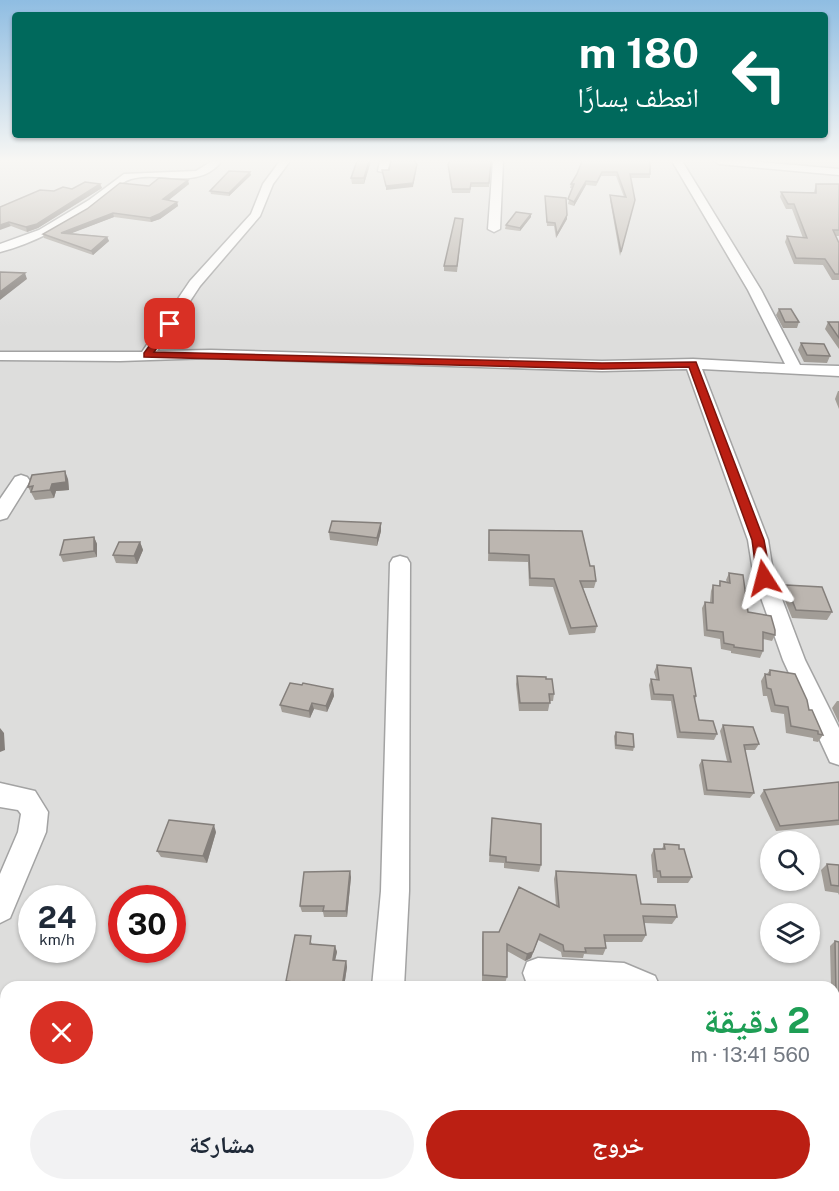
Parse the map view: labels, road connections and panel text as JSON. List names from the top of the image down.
{
  "page": {
    "turn": ["180 m", "انعطف يسارًا"],
    "speed": "24 km/h",
    "limit": "30",
    "heading": ["2 دقيقة", "560 m · 13:41"],
    "buttons": ["خروج", "مشاركة"]
  }
}
